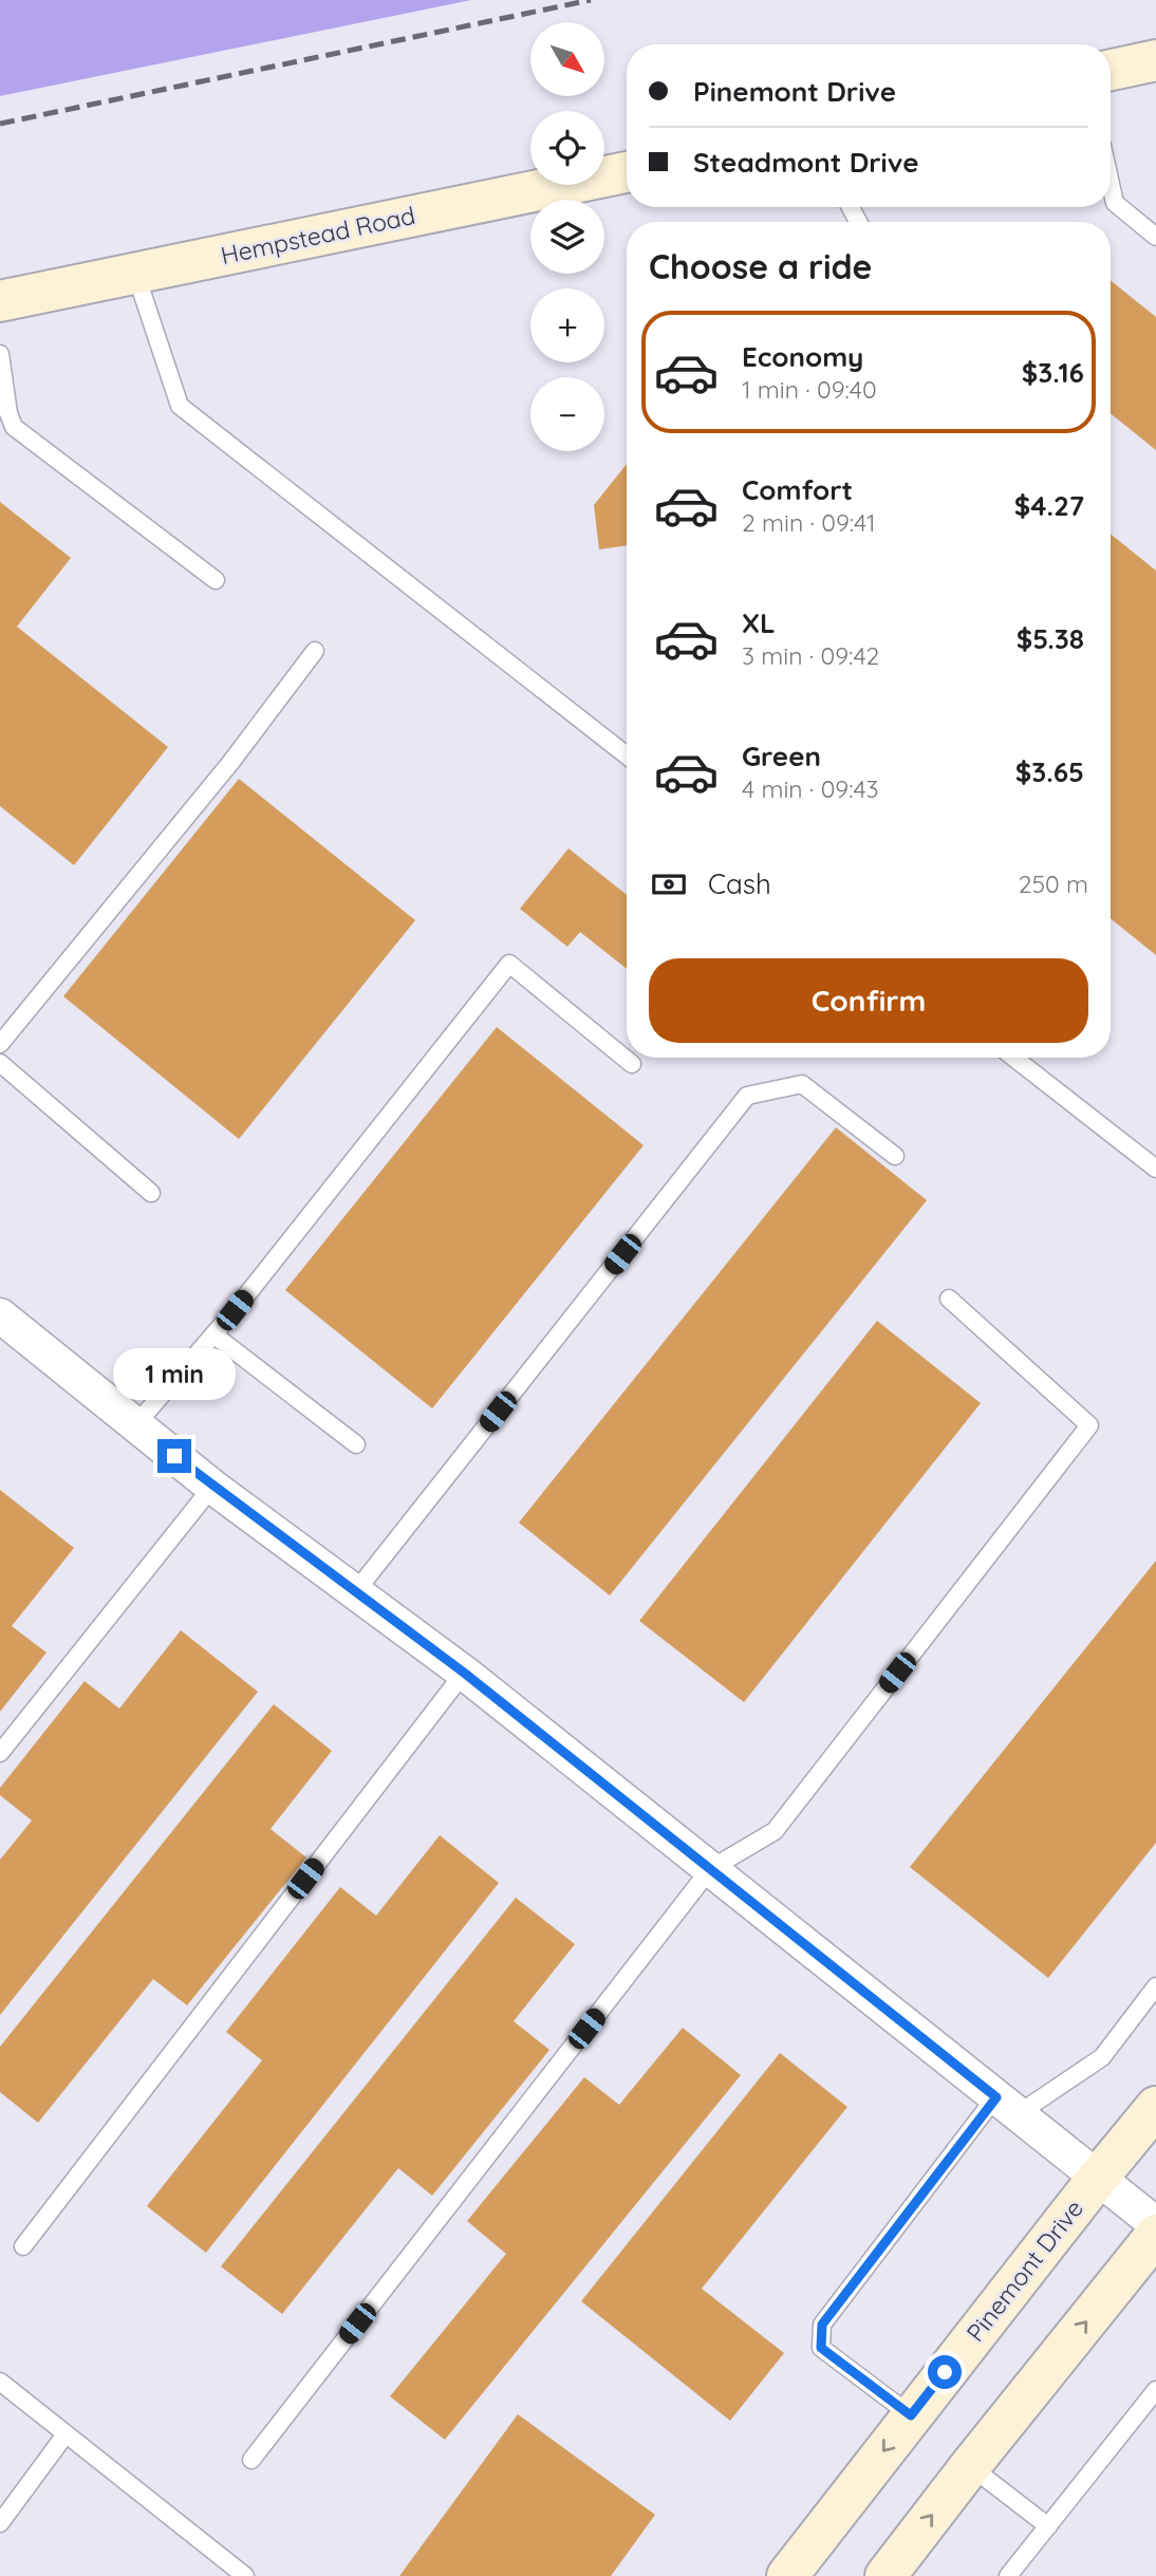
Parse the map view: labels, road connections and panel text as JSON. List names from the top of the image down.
{
  "streets": {
    "main road": ["Hempstead Road", "Pinemont Drive"]
  },
  "north": "bottom right",
  "page": {
    "map_buttons": ["+", "−"],
    "banner": ["Pinemont Drive", "Steadmont Drive"],
    "heading": "Choose a ride",
    "list": [
      {
        "name": "Economy",
        "note": "1 min · 09:40",
        "value": "$3.16"
      },
      {
        "name": "Comfort",
        "note": "2 min · 09:41",
        "value": "$4.27"
      },
      {
        "name": "XL",
        "note": "3 min · 09:42",
        "value": "$5.38"
      },
      {
        "name": "Green",
        "note": "4 min · 09:43",
        "value": "$3.65"
      }
    ],
    "pay": ["Cash", "250 m"],
    "buttons": "Confirm",
    "bubble": "1 min"
  }
}
